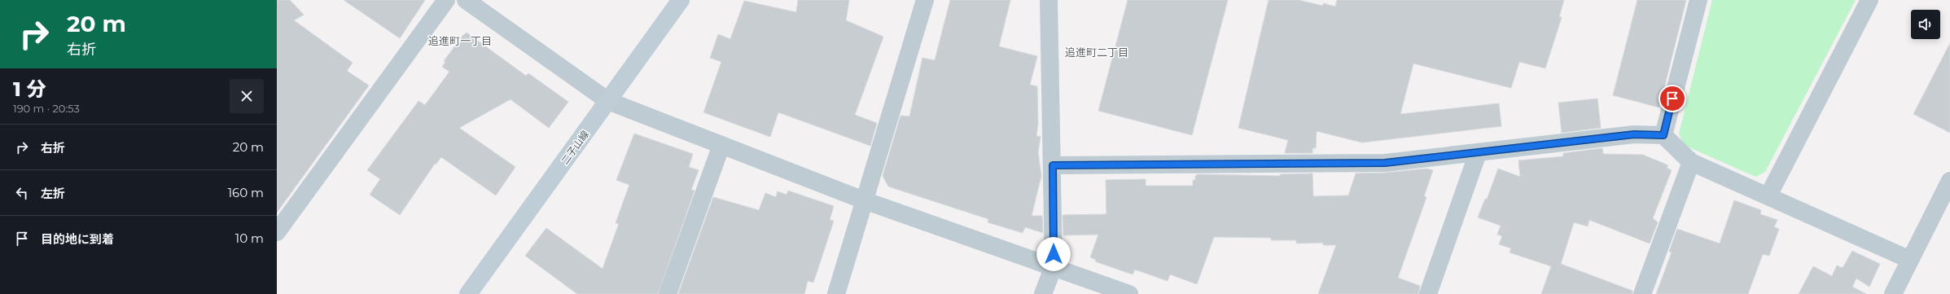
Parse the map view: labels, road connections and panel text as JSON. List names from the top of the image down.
{
  "streets": {
    "street": ["二子山線"]
  },
  "districts": ["追進町一丁目", "追進町二丁目"],
  "page": {
    "turn": ["20 m", "右折"],
    "heading": ["1 分", "190 m · 20:53"],
    "list": [
      {
        "name": "右折",
        "value": "20 m"
      },
      {
        "name": "左折",
        "value": "160 m"
      },
      {
        "name": "目的地に到着",
        "value": "10 m"
      }
    ]
  }
}
